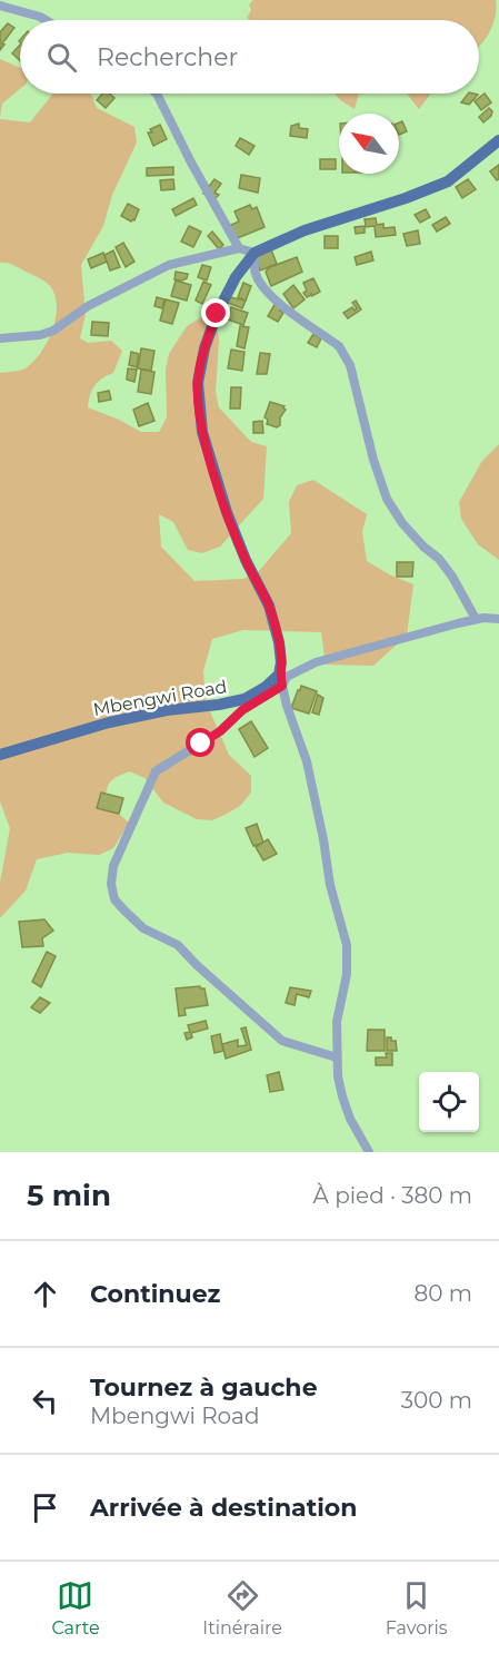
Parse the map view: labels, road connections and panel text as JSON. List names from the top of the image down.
{
  "streets": {
    "main road": ["Mbengwi Road"]
  },
  "north": "top left",
  "page": {
    "search": "Rechercher",
    "heading": ["5 min", "À pied · 380 m"],
    "list": [
      ["Continuez", "80 m"],
      ["Tournez à gauche", "Mbengwi Road", "300 m"],
      "Arrivée à destination"
    ],
    "nav": ["Carte", "Itinéraire", "Favoris"]
  }
}
